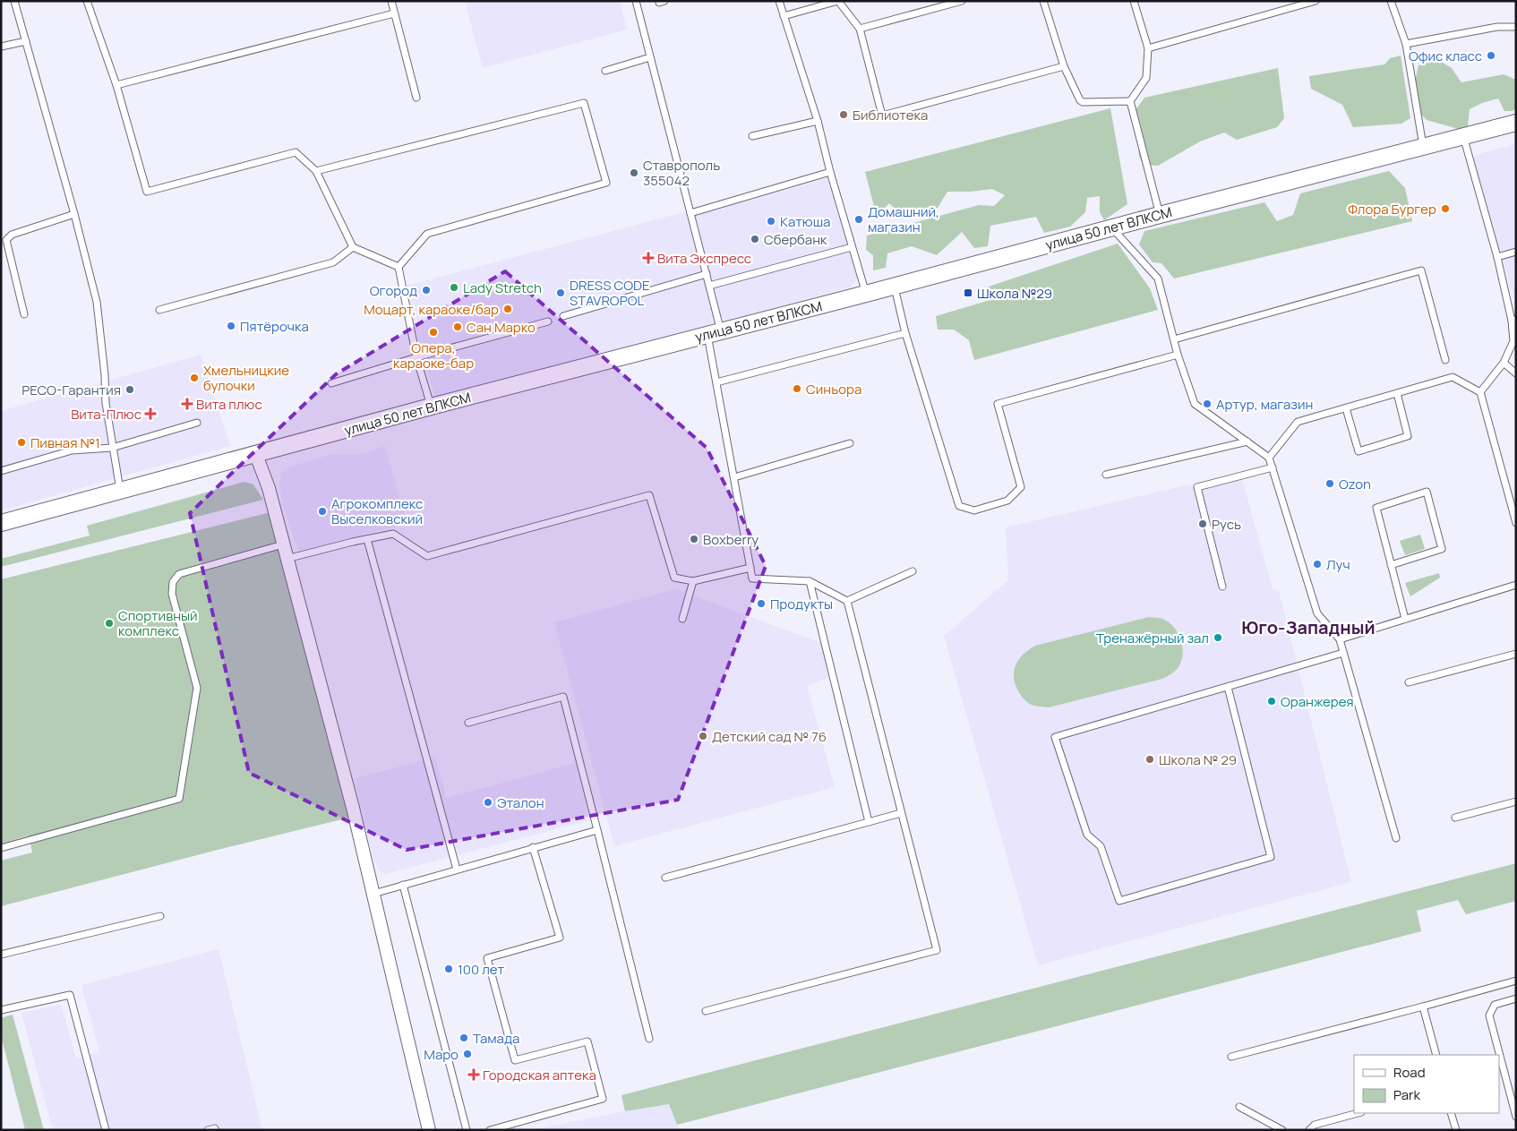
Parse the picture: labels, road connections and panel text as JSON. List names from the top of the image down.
{
  "streets": {
    "street": ["улица 50 лет ВЛКСМ"]
  },
  "districts": ["Юго-Западный"],
  "places": {
    "other": [
      "Офис класс",
      "Библиотека",
      "Ставрополь 355042",
      "Флора Бургер",
      "Домашний, магазин",
      "Катюша",
      "Сбербанк",
      "Lady Stretch",
      "Огород",
      "DRESS CODE STAVROPOL",
      "Моцарт, караоке/бар",
      "Пятёрочка",
      "Сан Марко",
      "Опера, караоке-бар",
      "Хмельницкие булочки",
      "Синьора",
      "РЕСО-Гарантия",
      "Артур, магазин",
      "Пивная №1",
      "Ozon",
      "Агрокомплекс Выселковский",
      "Русь",
      "Boxberry",
      "Луч",
      "Продукты",
      "Спортивный комплекс",
      "Тренажёрный зал",
      "Оранжерея",
      "Детский сад № 76",
      "Школа № 29",
      "Эталон",
      "100 лет",
      "Тамада",
      "Маро"
    ],
    "health": [
      "Вита Экспресс",
      "Вита плюс",
      "Вита-Плюс",
      "Городская аптека"
    ],
    "transit": ["Школа №29"]
  },
  "legend": ["Road", "Park"]
}
